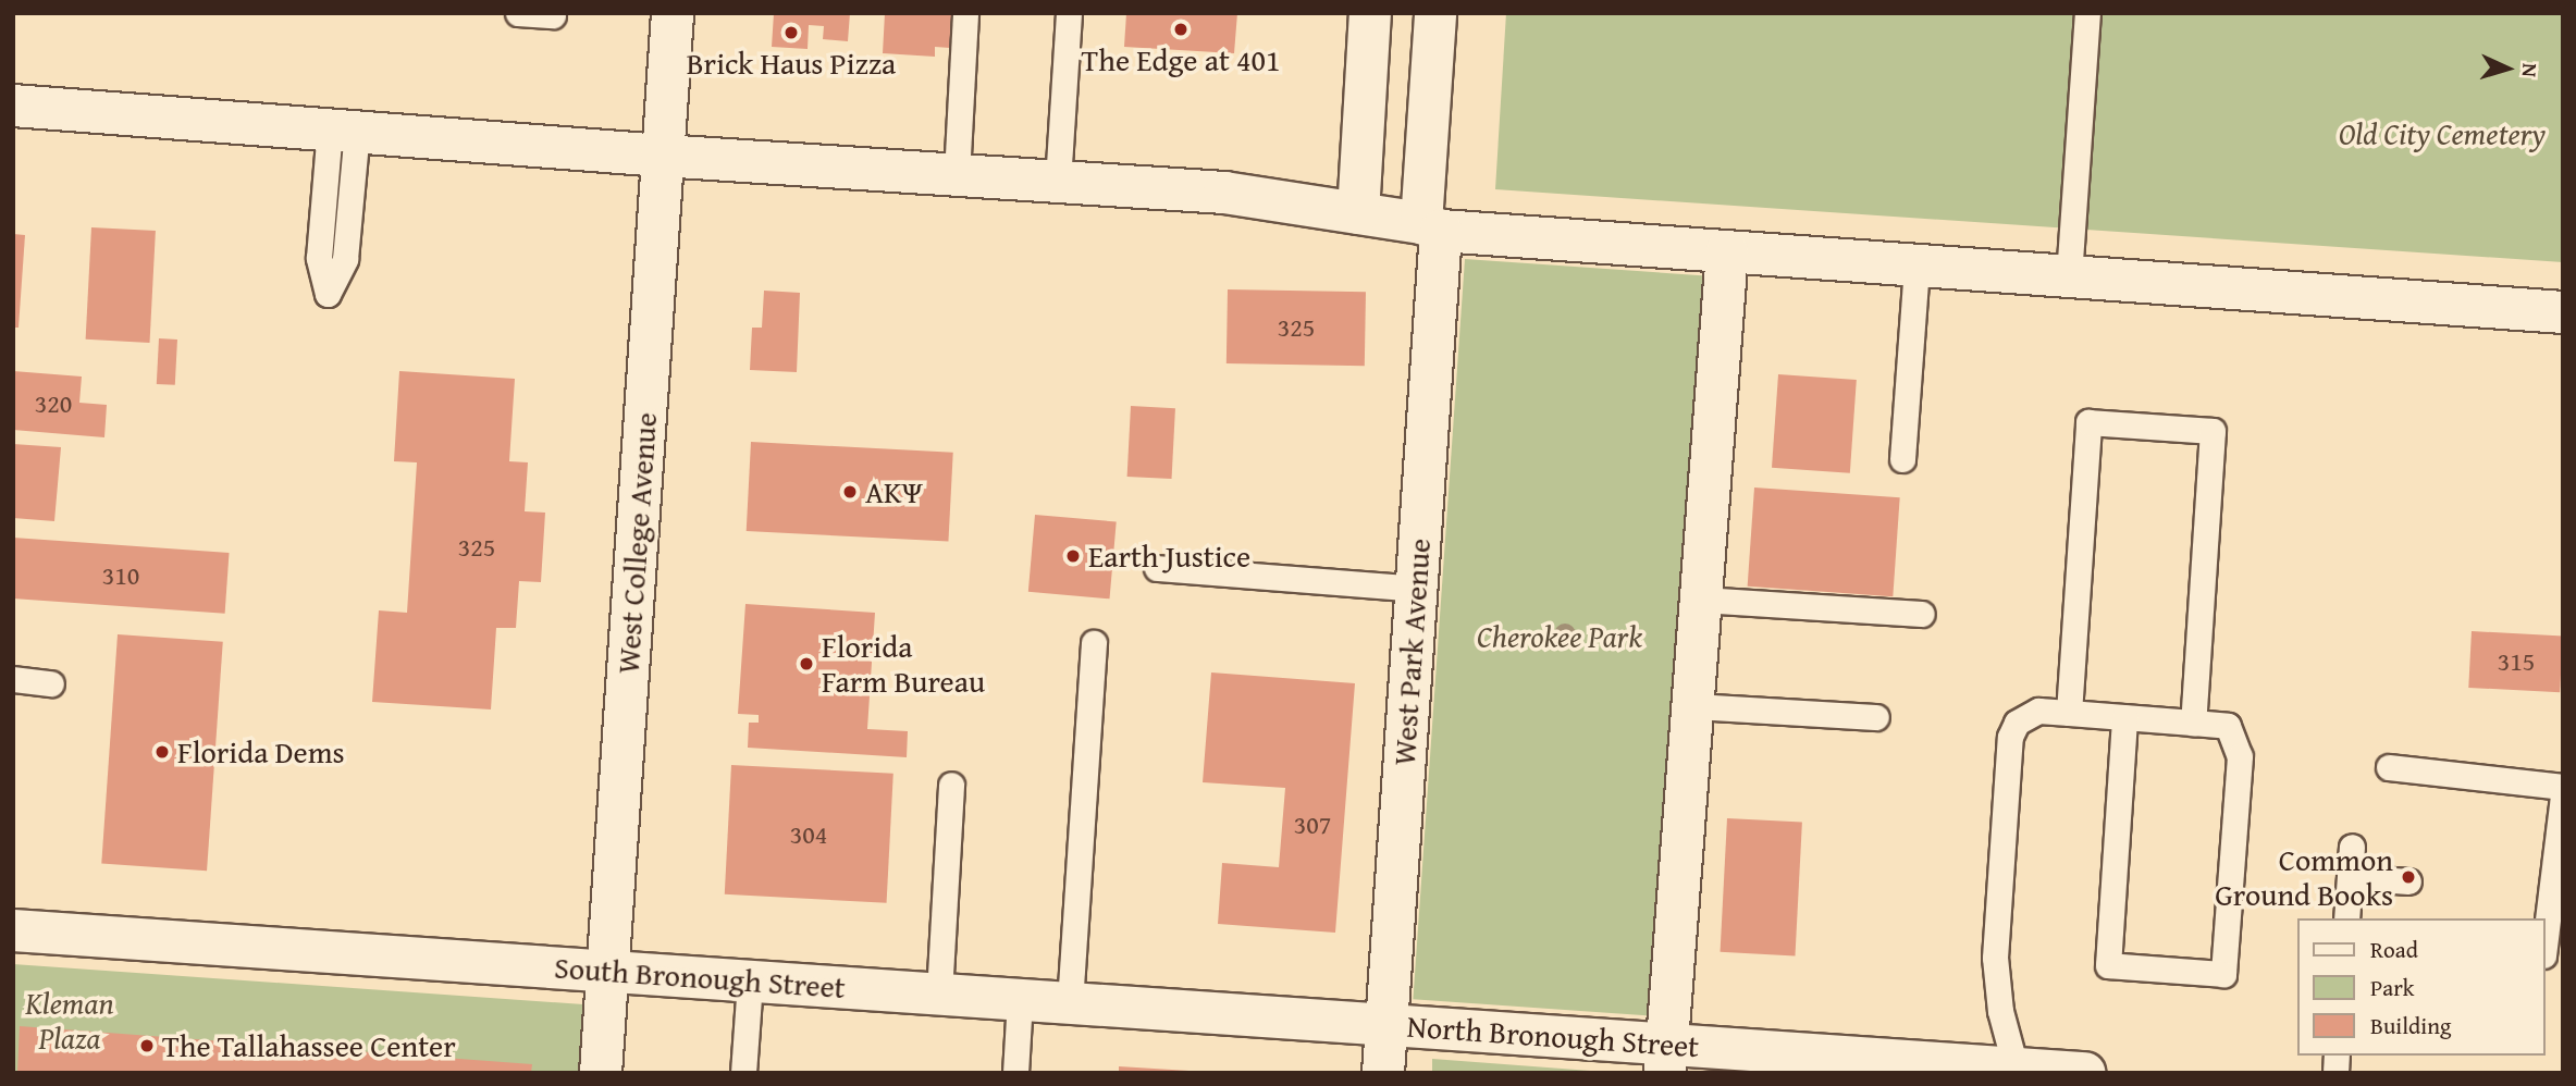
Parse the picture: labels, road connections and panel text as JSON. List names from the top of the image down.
{
  "streets": {
    "street": [
      "West College Avenue",
      "West Park Avenue",
      "South Bronough Street",
      "North Bronough Street"
    ]
  },
  "crossings": [
    ["West College Avenue", "South Bronough Street"],
    ["West Park Avenue", "South Bronough Street"],
    ["West Park Avenue", "North Bronough Street"],
    ["South Bronough Street", "North Bronough Street"]
  ],
  "parks": ["Old City Cemetery", "Cherokee Park", "Kleman Plaza"],
  "places": [
    "The Edge at 401",
    "Brick Haus Pizza",
    "AKΨ",
    "Earth Justice",
    "Florida Farm Bureau",
    "Florida Dems",
    "Common Ground Books",
    "The Tallahassee Center"
  ],
  "house_numbers": [
    "325",
    "320",
    "325",
    "310",
    "315",
    "307",
    "304"
  ],
  "legend": ["Road", "Park", "Building"],
  "north": "right"
}
